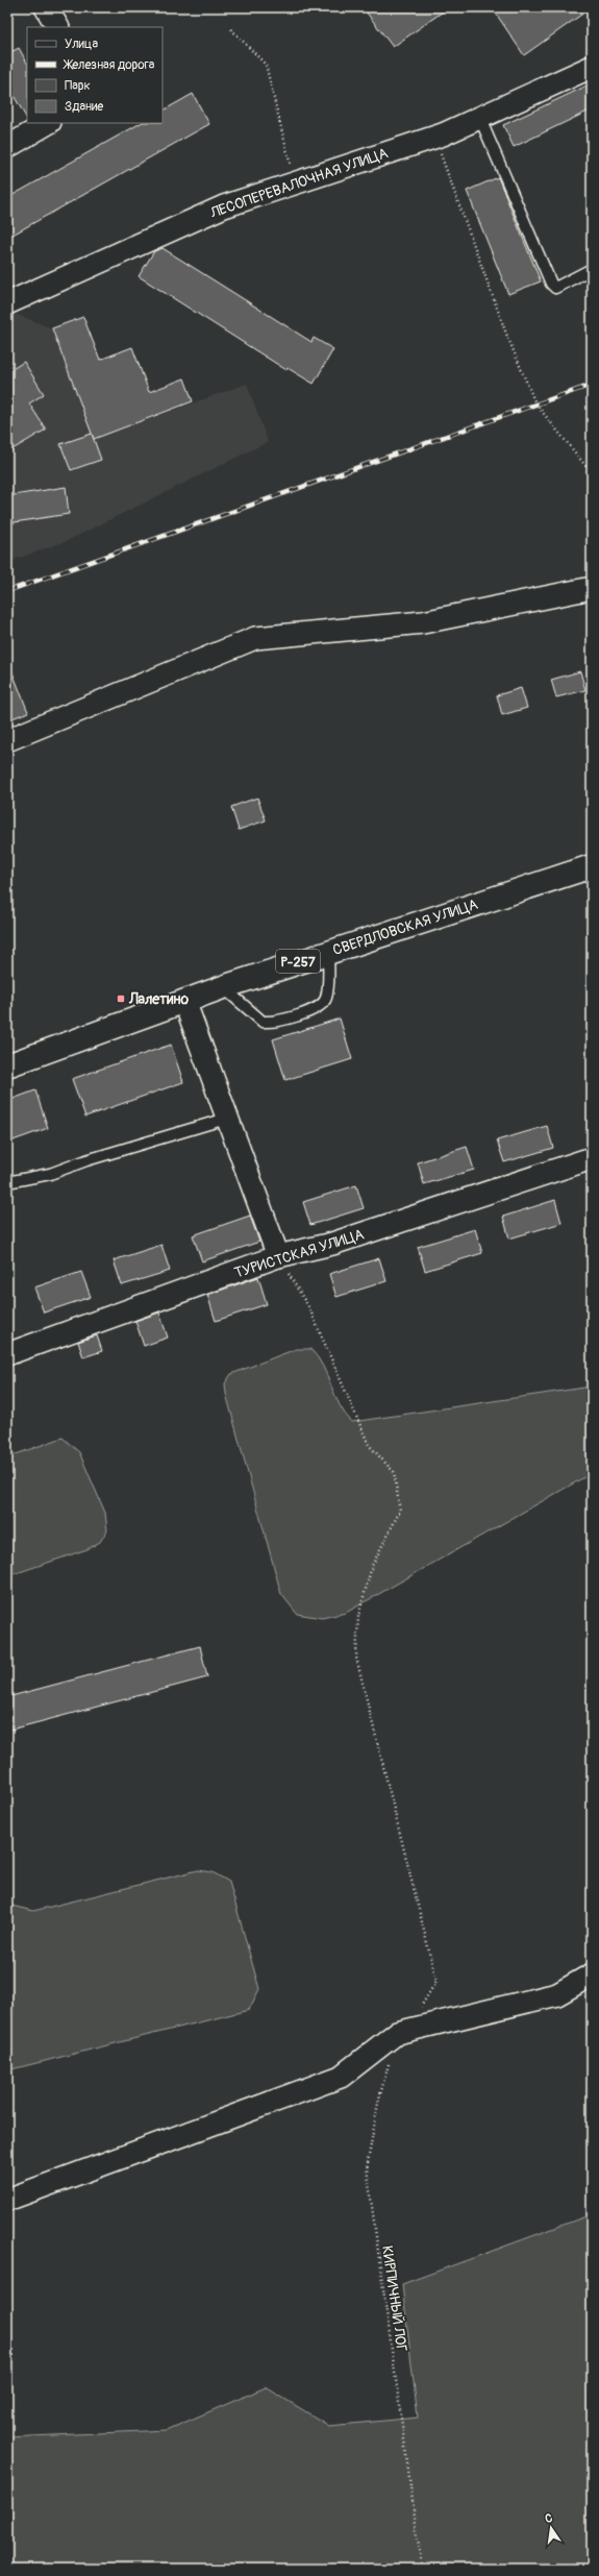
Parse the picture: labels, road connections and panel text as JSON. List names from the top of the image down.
{
  "streets": {
    "highway": ["СВЕРДЛОВСКАЯ УЛИЦА", "Р-257"],
    "street": ["ЛЕСОПЕРЕВАЛОЧНАЯ УЛИЦА", "ТУРИСТСКАЯ УЛИЦА"],
    "path": ["КИРПИЧНЫЙ ЛОГ"]
  },
  "places": {
    "transit": ["Лалетино"]
  },
  "legend": [
    "Улица",
    "Железная дорога",
    "Парк",
    "Здание"
  ],
  "north": "top"
}
